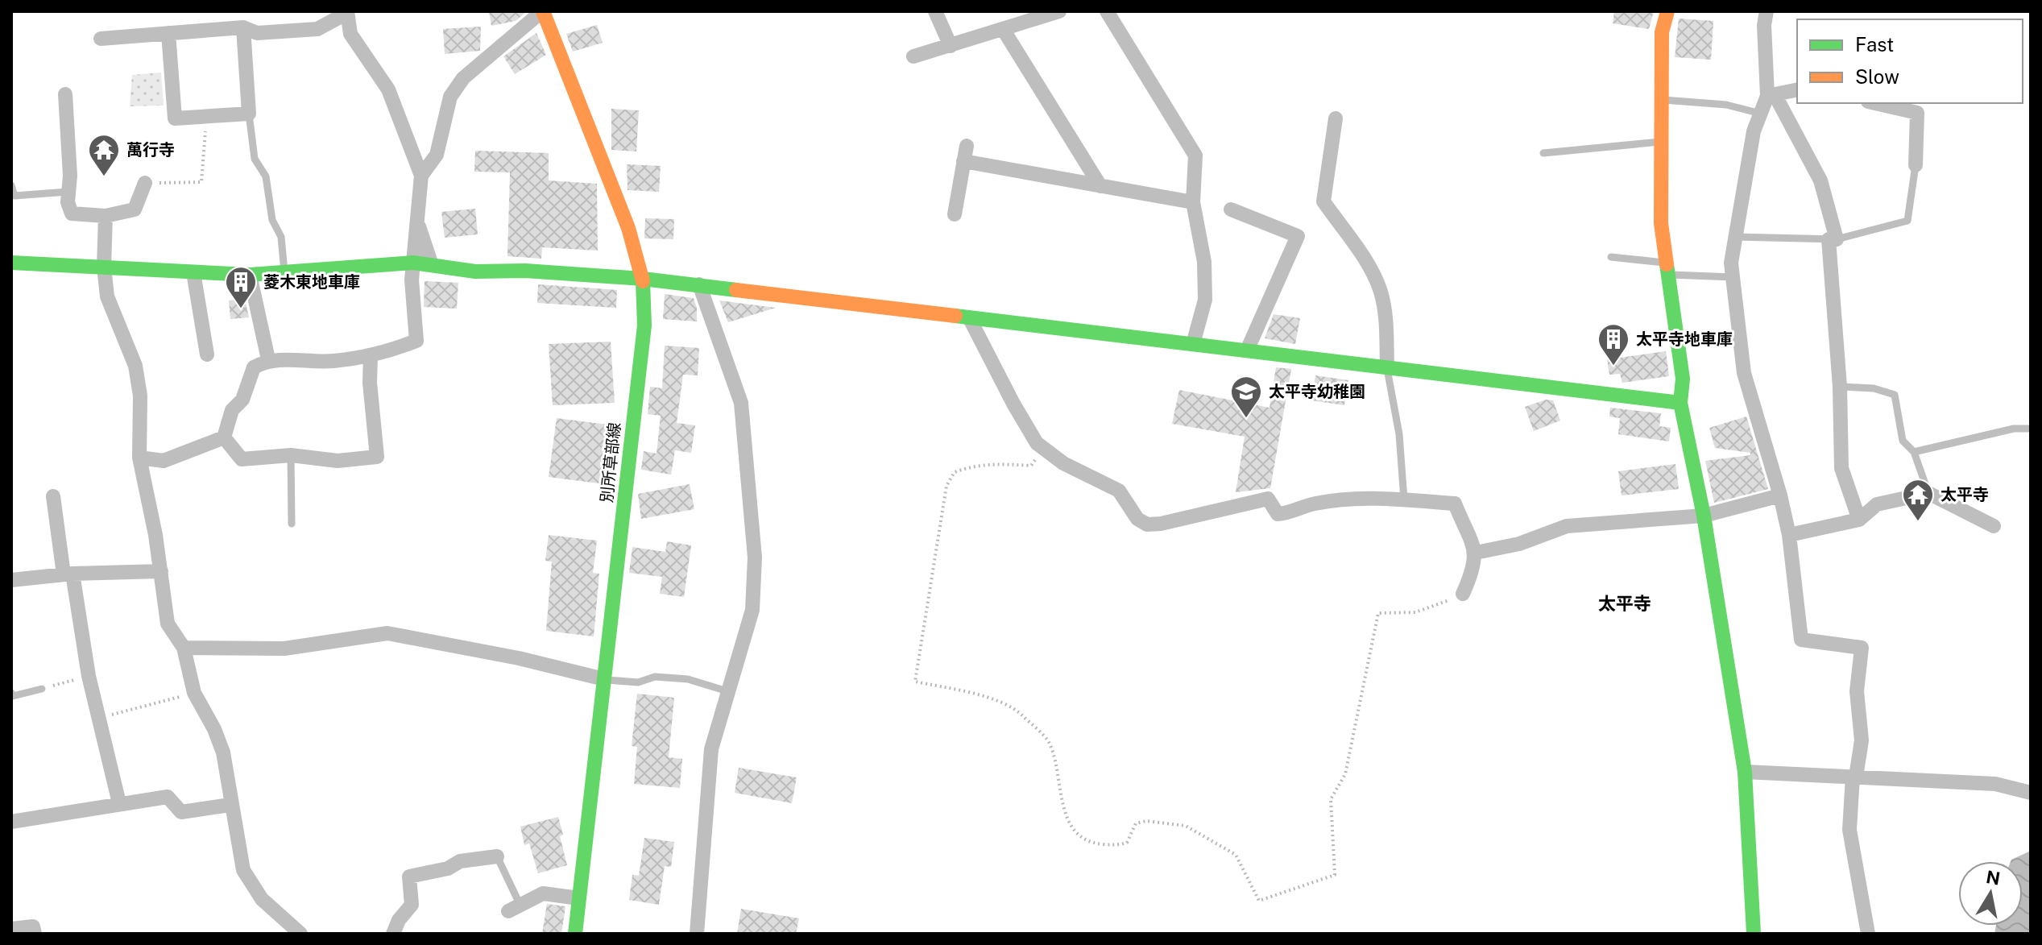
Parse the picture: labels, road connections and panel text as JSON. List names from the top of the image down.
{
  "streets": {
    "street": ["別所草部線"]
  },
  "districts": ["太平寺"],
  "places": {
    "temple": ["萬行寺", "太平寺"],
    "building": ["菱木東地車庫", "太平寺地車庫"],
    "school or university": ["太平寺幼稚園"]
  },
  "legend": ["Fast", "Slow"],
  "north": "top"
}
